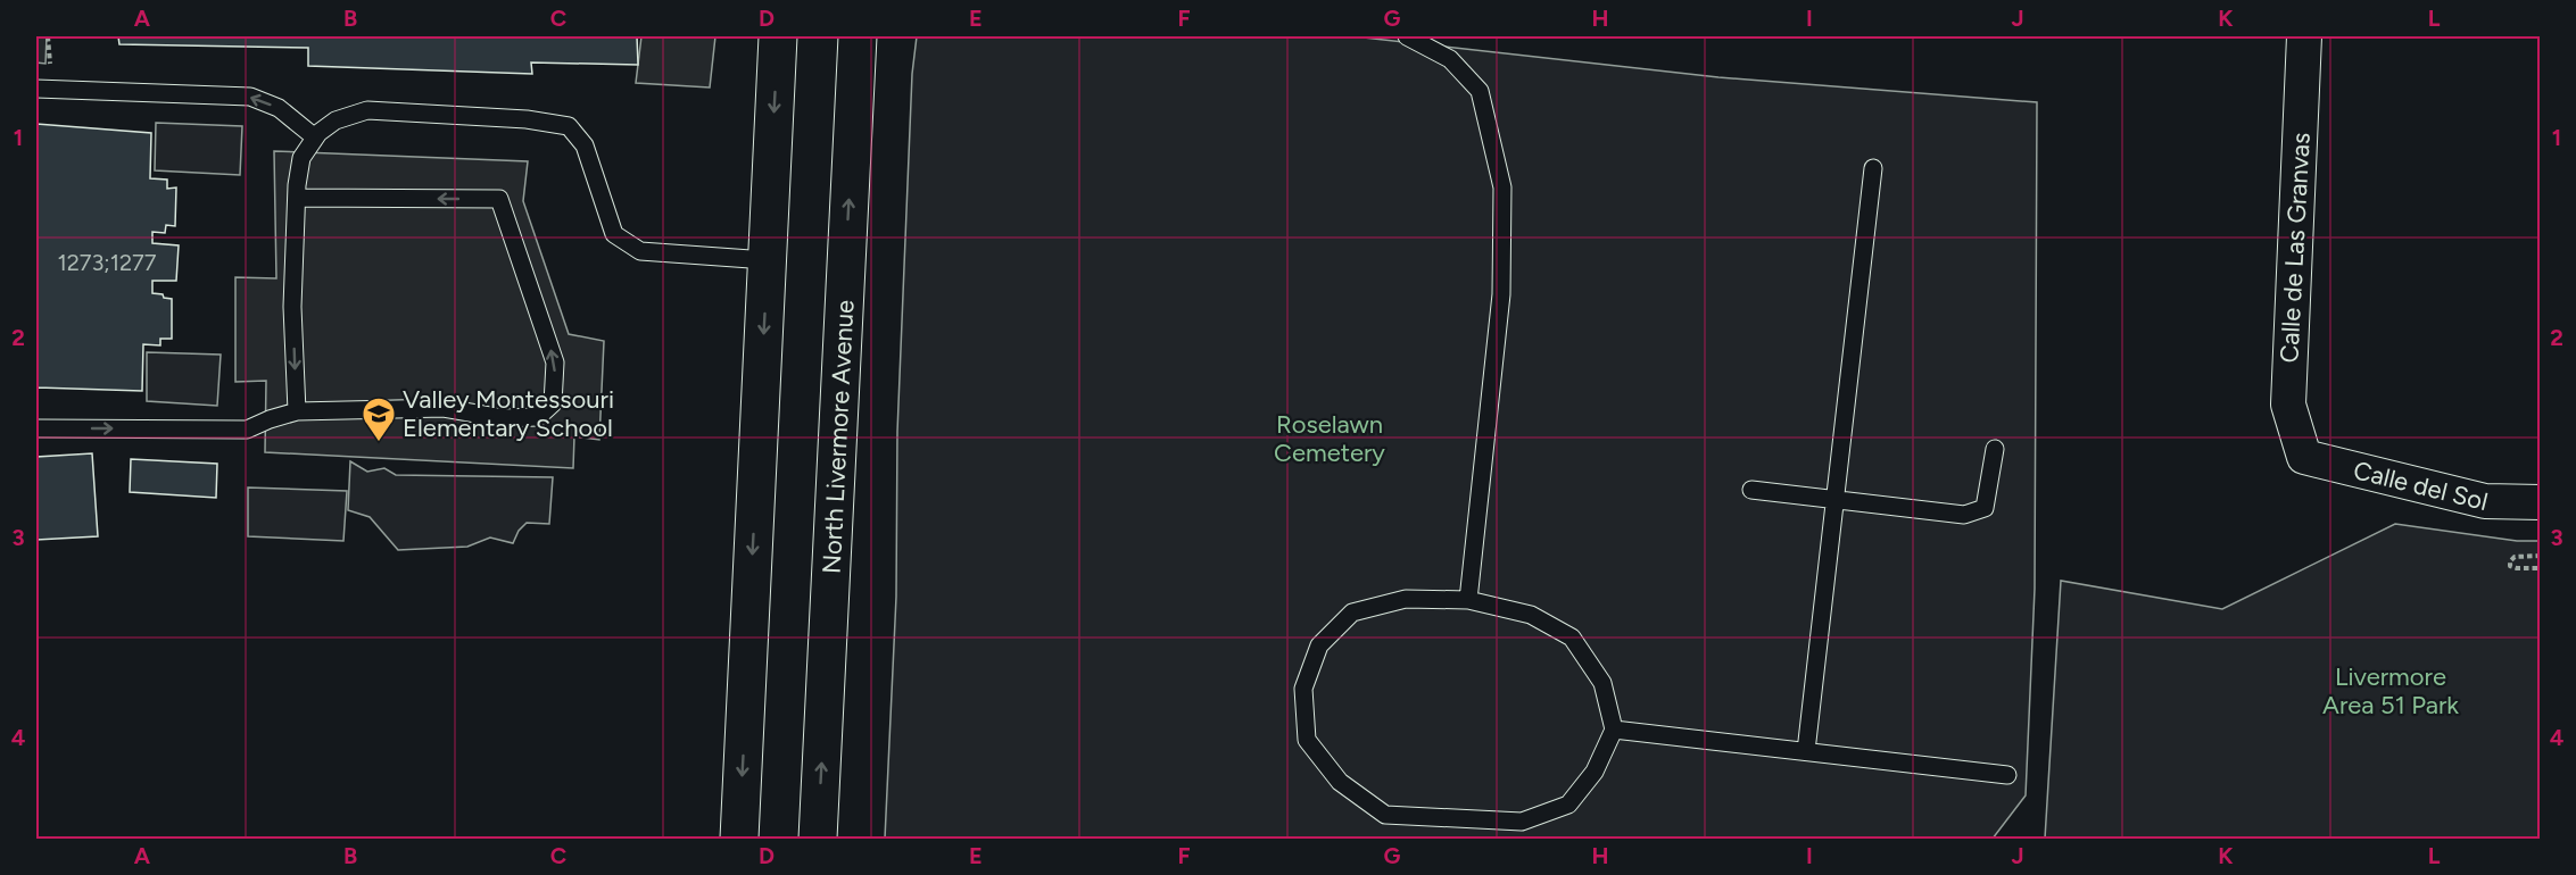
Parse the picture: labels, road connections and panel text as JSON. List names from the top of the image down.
{
  "streets": {
    "main road": ["North Livermore Avenue"],
    "street": ["Calle de Las Granvas", "Calle del Sol"]
  },
  "crossings": [
    ["Calle de Las Granvas", "Calle del Sol"]
  ],
  "parks": ["Roselawn Cemetery", "Livermore Area 51 Park"],
  "places": {
    "school or university": ["Valley Montessouri Elementary School"]
  },
  "house_numbers": ["1273;1277"],
  "grid": {
    "columns": [
      "A",
      "B",
      "C",
      "D",
      "E",
      "F",
      "G",
      "H",
      "I",
      "J",
      "K",
      "L"
    ],
    "rows": [
      "1",
      "2",
      "3",
      "4"
    ]
  }
}
